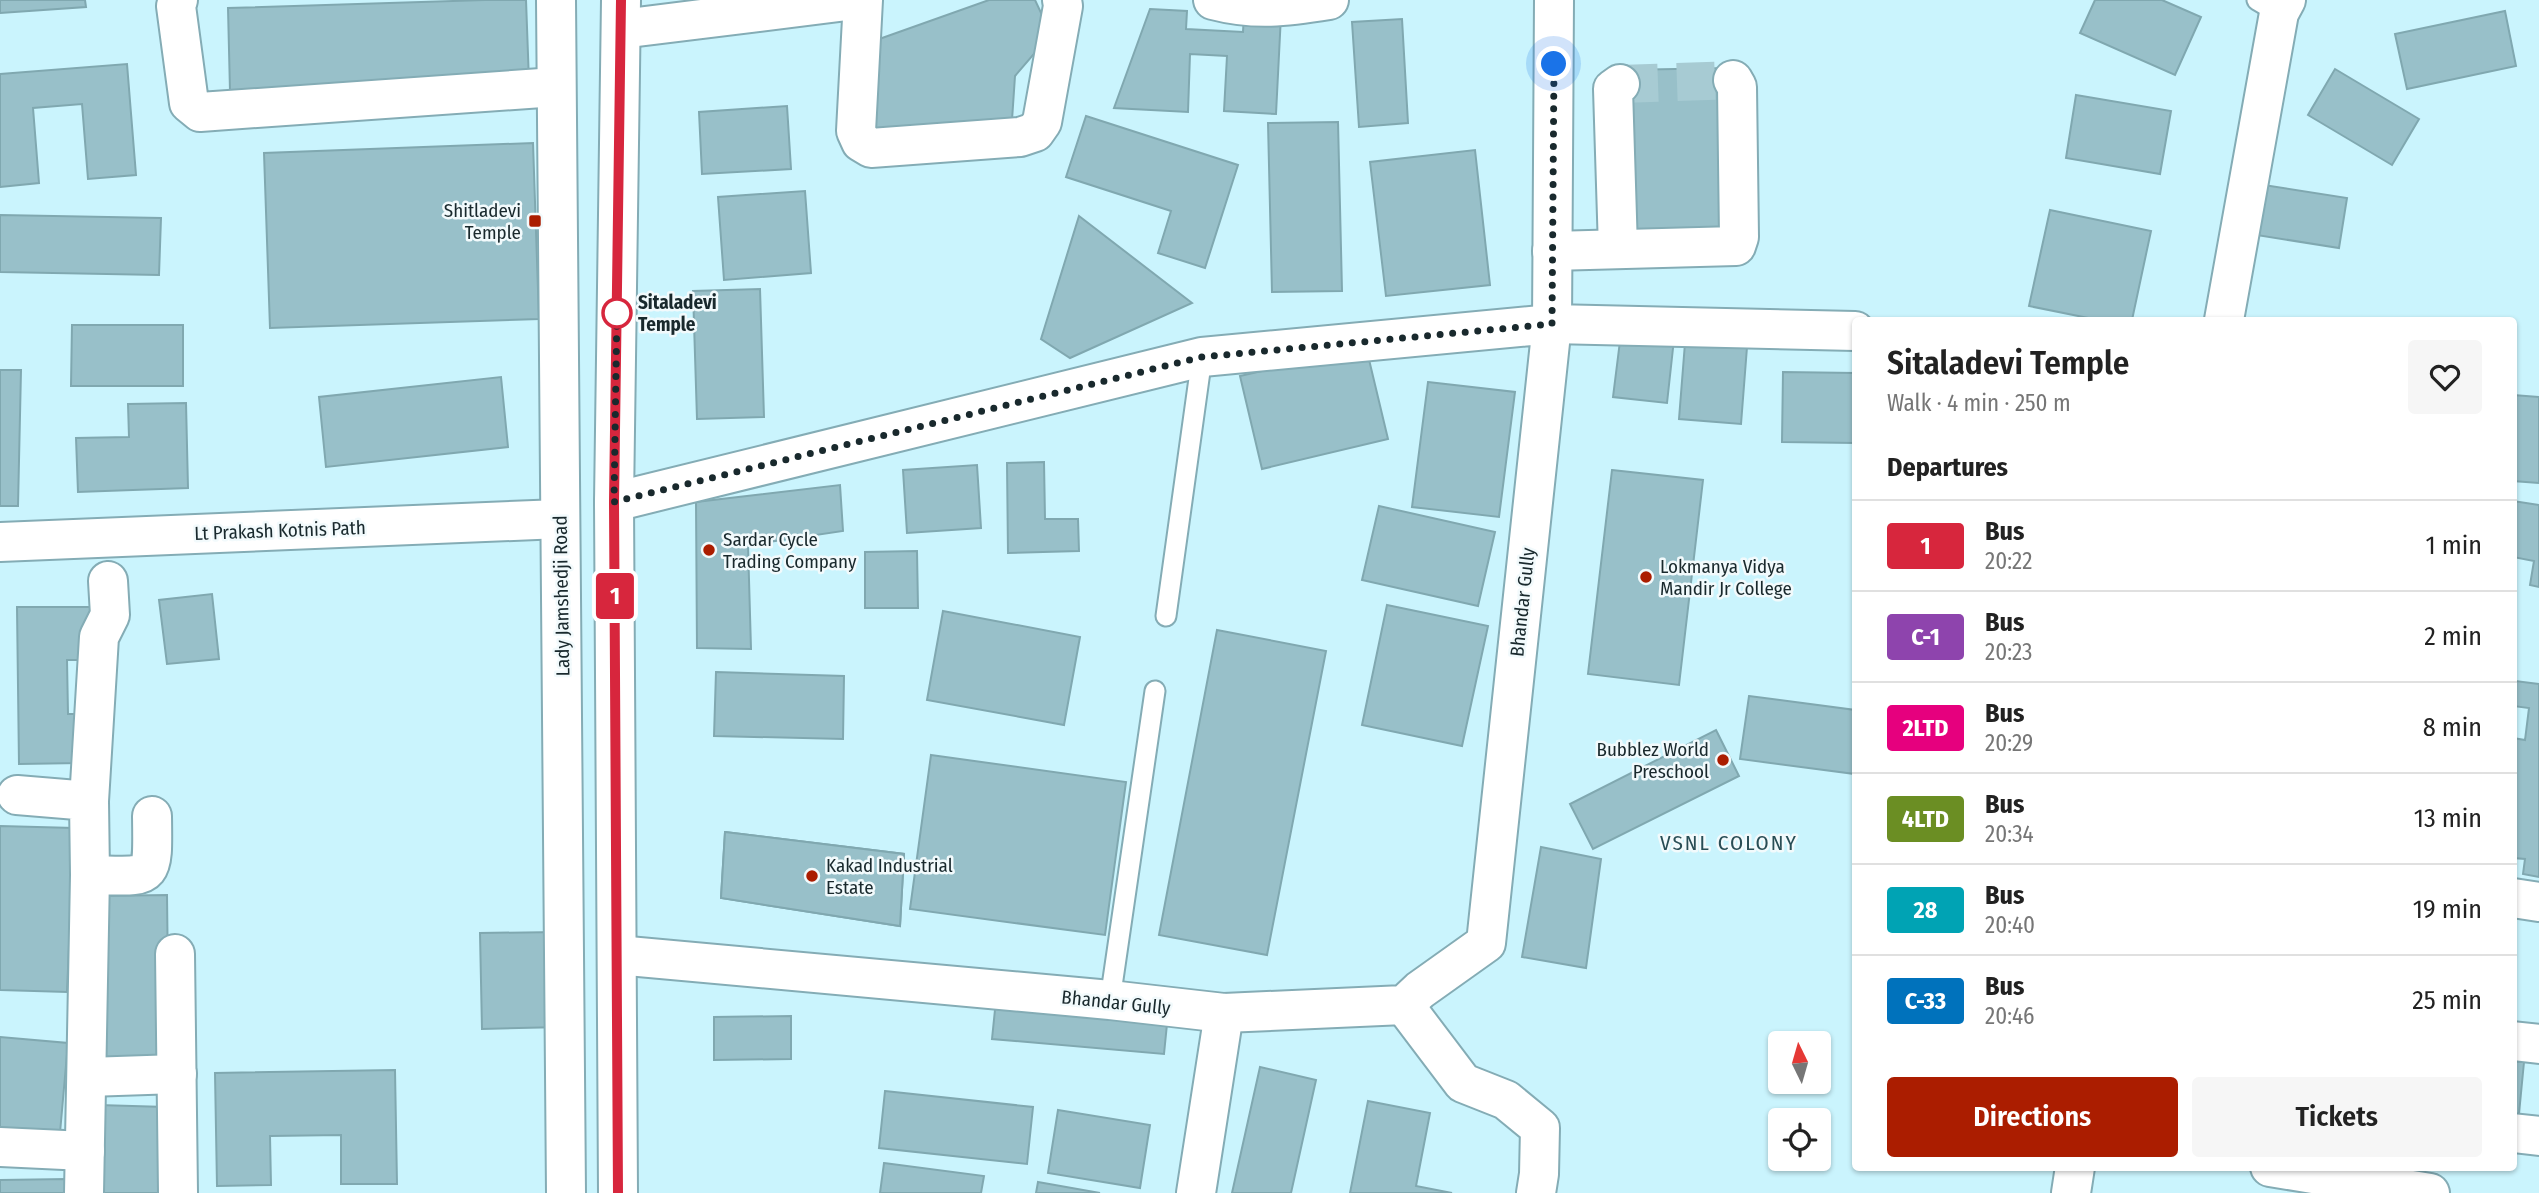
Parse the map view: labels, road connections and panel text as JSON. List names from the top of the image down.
{
  "streets": {
    "street": ["Lt Prakash Kotnis Path", "Lady Jamshedji Road", "Bhandar Gully"]
  },
  "crossings": [
    ["Lt Prakash Kotnis Path", "Lady Jamshedji Road"]
  ],
  "districts": ["VSNL COLONY"],
  "places": {
    "transit": ["Shitladevi Temple"],
    "other": [
      "Sitaladevi Temple",
      "Sardar Cycle Trading Company",
      "Lokmanya Vidya Mandir Jr College",
      "Bubblez World Preschool",
      "Kakad Industrial Estate"
    ]
  },
  "lines": ["bus line 1"],
  "north": "top",
  "page": {
    "on_map": "1",
    "heading": [
      ["Sitaladevi Temple", "Walk · 4 min · 250 m"],
      "Departures"
    ],
    "list": [
      {
        "mark": "1",
        "name": "Bus",
        "note": "20:22",
        "value": "1 min"
      },
      {
        "mark": "C-1",
        "name": "Bus",
        "note": "20:23",
        "value": "2 min"
      },
      {
        "mark": "2LTD",
        "name": "Bus",
        "note": "20:29",
        "value": "8 min"
      },
      {
        "mark": "4LTD",
        "name": "Bus",
        "note": "20:34",
        "value": "13 min"
      },
      {
        "mark": "28",
        "name": "Bus",
        "note": "20:40",
        "value": "19 min"
      },
      {
        "mark": "C-33",
        "name": "Bus",
        "note": "20:46",
        "value": "25 min"
      }
    ],
    "buttons": ["Directions", "Tickets"]
  }
}
